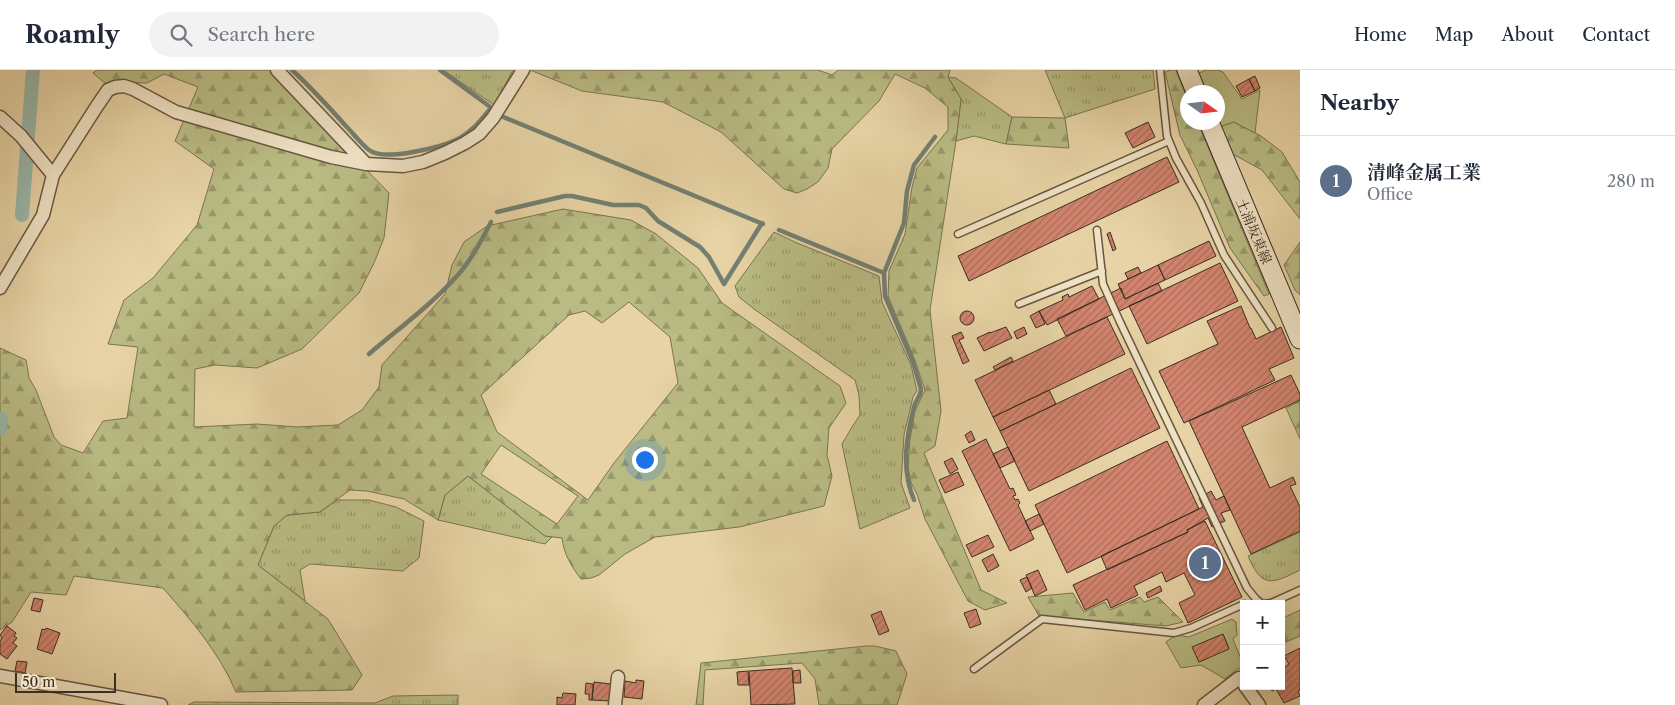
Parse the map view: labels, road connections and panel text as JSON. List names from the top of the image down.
{
  "streets": {
    "main road": ["土浦坂東線"]
  },
  "scale_bar": "50 m",
  "north": "right",
  "page": {
    "header": "Roamly",
    "search": "Search here",
    "nav": [
      "Home",
      "Map",
      "About",
      "Contact"
    ],
    "heading": "Nearby",
    "list": [
      {
        "mark": "1",
        "name": "清峰金属工業",
        "note": "Office",
        "value": "280 m"
      }
    ],
    "pins": "1",
    "map_buttons": ["+", "−"],
    "scale": "50 m"
  }
}
